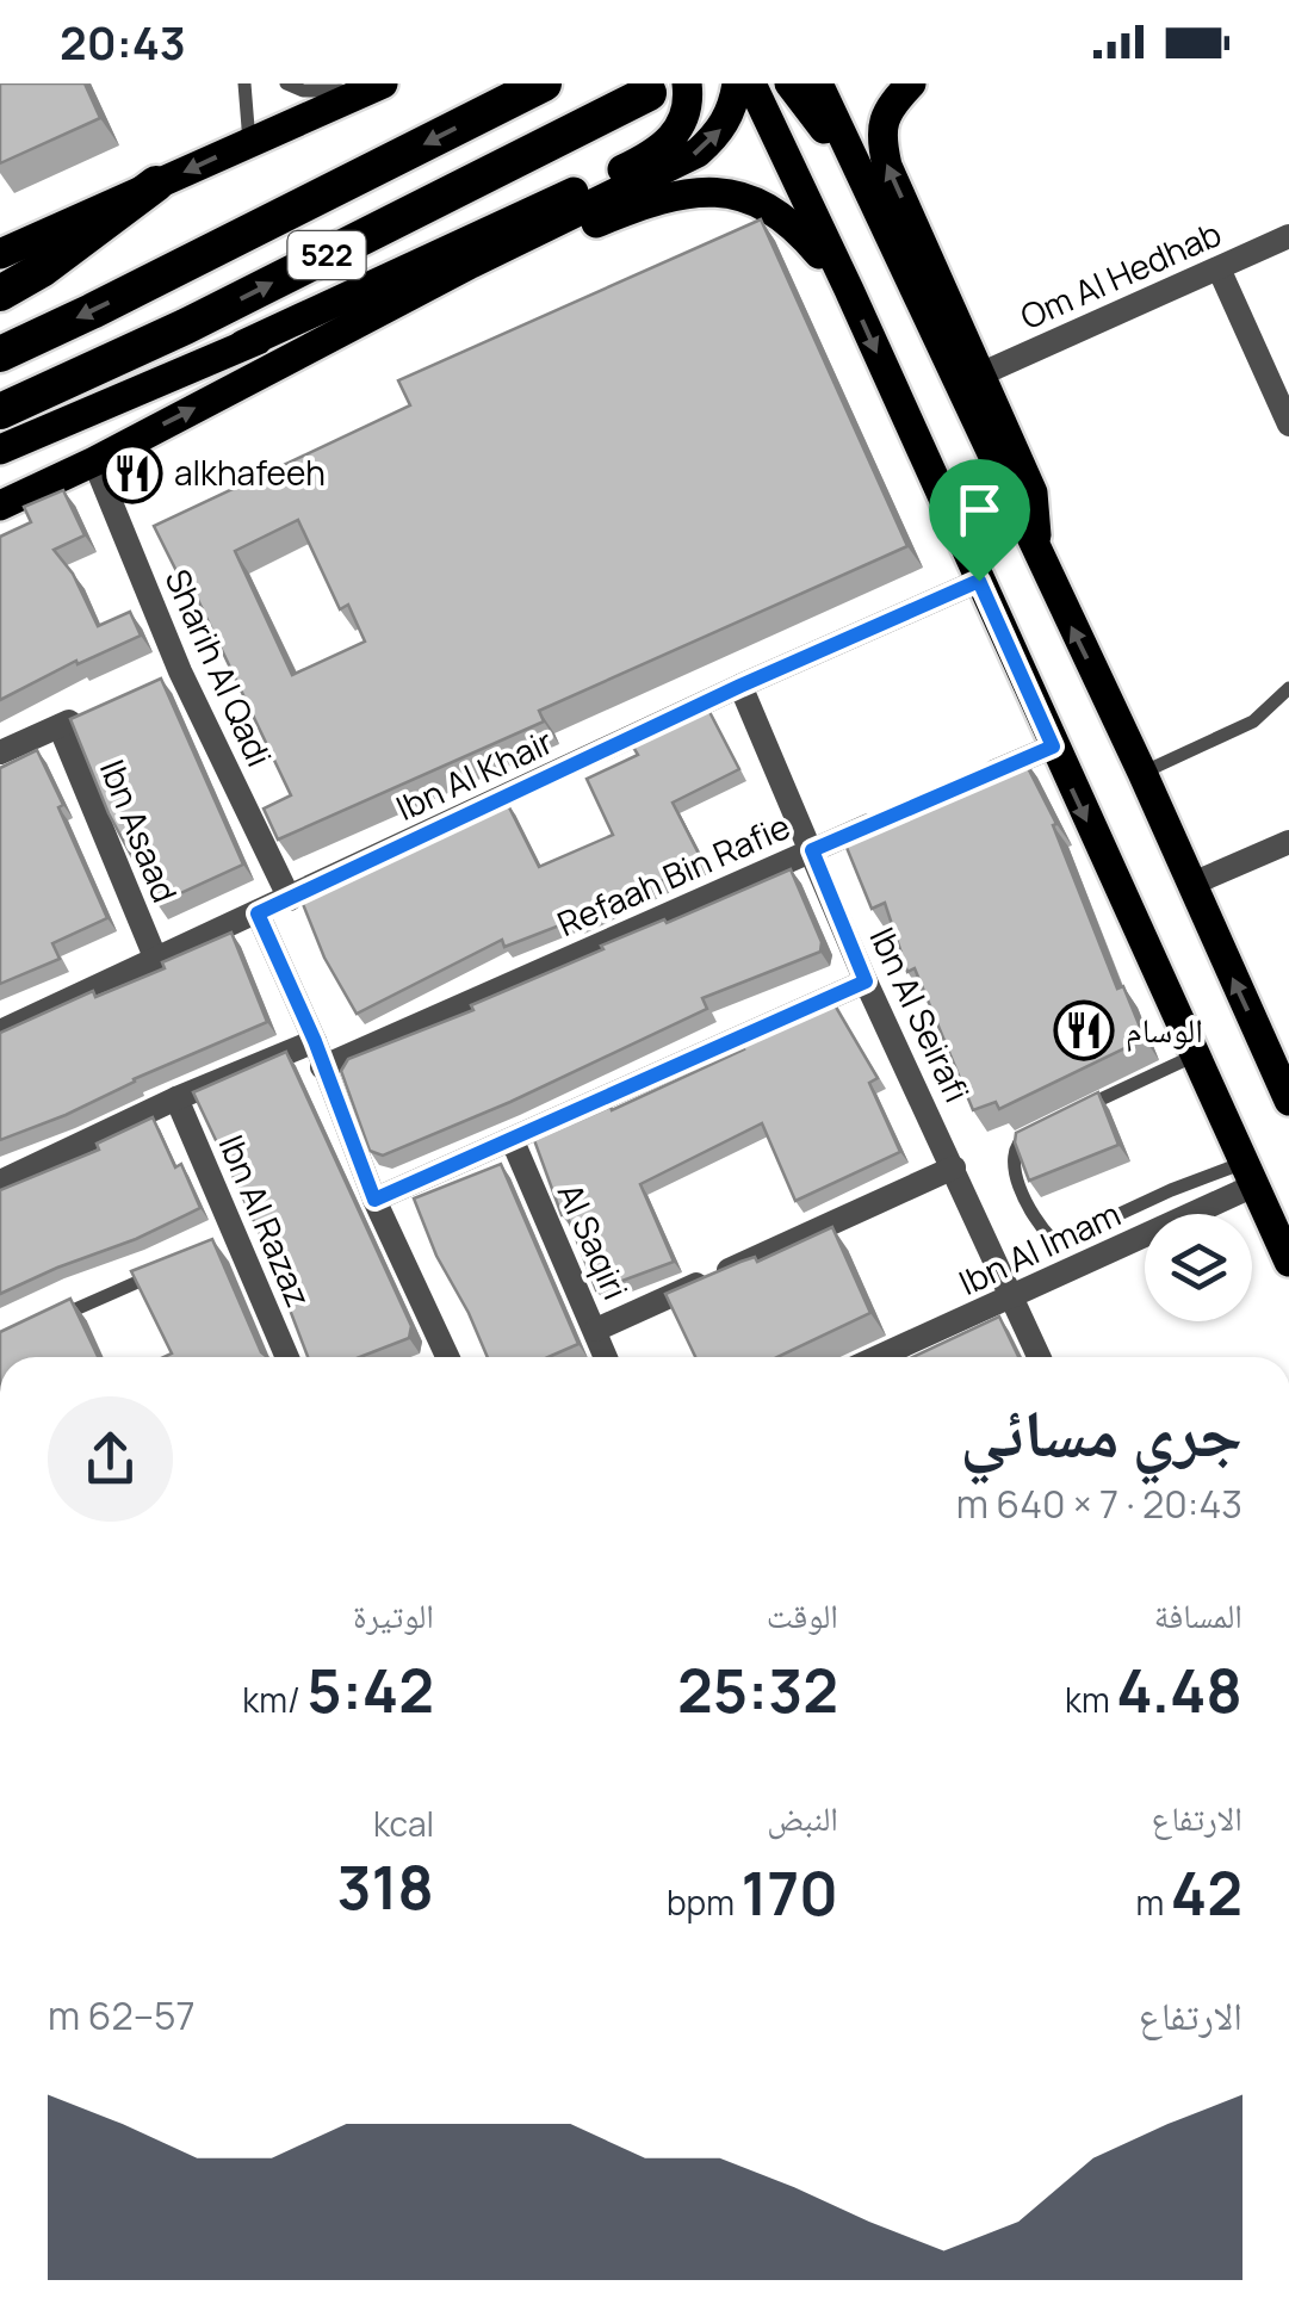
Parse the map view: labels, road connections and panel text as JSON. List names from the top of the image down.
{
  "streets": {
    "highway": ["522"],
    "street": [
      "Om Al Hedhab",
      "Sharih Al Qadi",
      "Ibn Al Khair",
      "Ibn Asaad",
      "Refaah Bin Rafie",
      "Ibn Al Seirafi",
      "Ibn Al Razaz",
      "Al Saqiri",
      "Ibn Al Imam"
    ]
  },
  "crossings": [
    ["Sharih Al Qadi", "Ibn Al Khair"],
    ["Ibn Al Khair", "Ibn Asaad"],
    ["Ibn Al Khair", "Ibn Al Seirafi"],
    ["Refaah Bin Rafie", "Ibn Al Seirafi"],
    ["Ibn Al Seirafi", "Ibn Al Imam"]
  ],
  "places": {
    "restaurant": ["alkhafeeh", "الوسام"]
  },
  "page": {
    "status": "20:43",
    "heading": ["جري مسائي", "20:43 · 7 × 640 m"],
    "stats": [
      ["المسافة", "4.48 km"],
      ["الوقت", "25:32"],
      ["الوتيرة", "5:42 /km"],
      ["الارتفاع", "42 m"],
      ["النبض", "170 bpm"],
      ["kcal", "318"]
    ],
    "chart": ["الارتفاع", "57–62 m"]
  }
}
